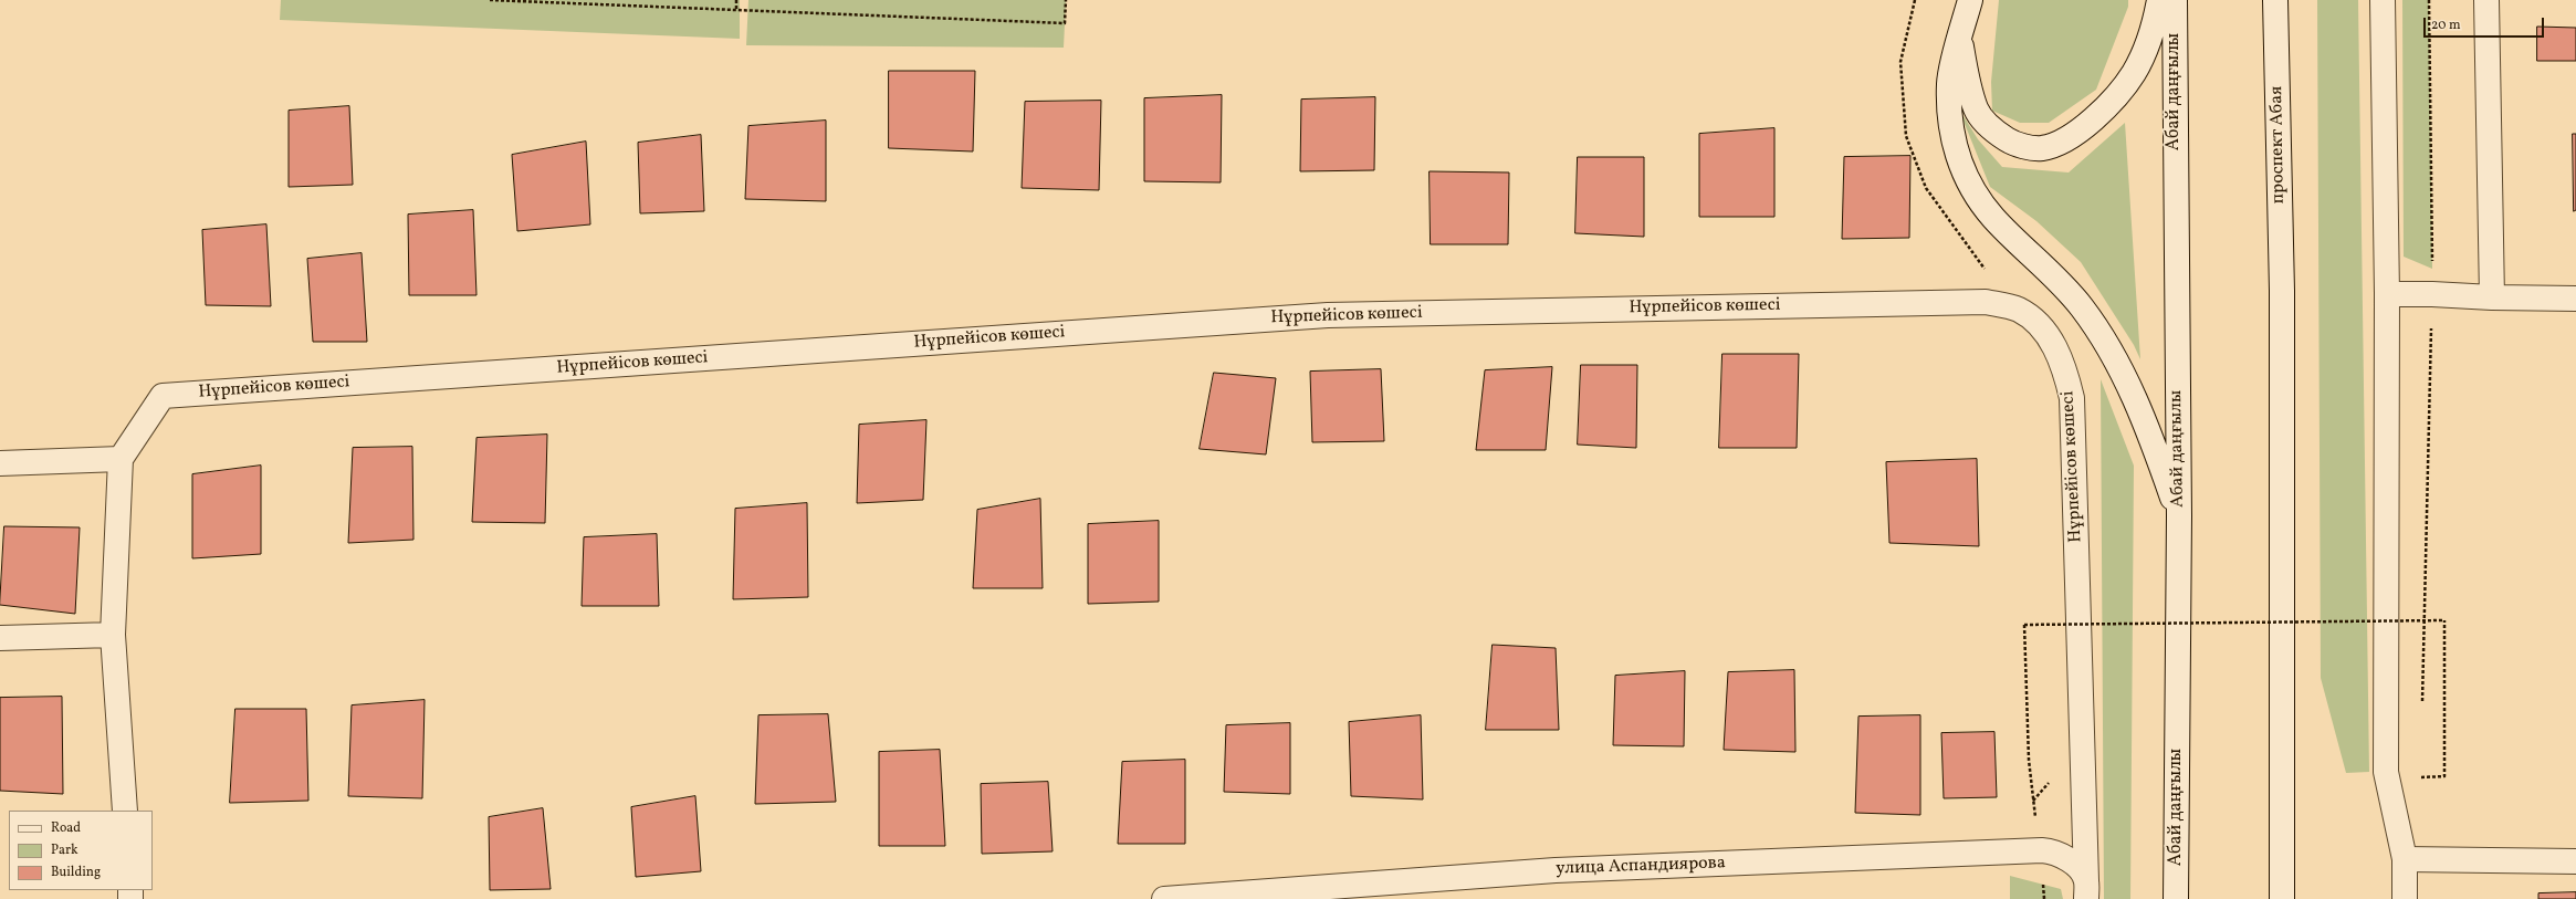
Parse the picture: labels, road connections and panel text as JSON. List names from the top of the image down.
{
  "streets": {
    "street": [
      "Абай даңғылы",
      "проспект Абая",
      "Нұрпейісов көшесі",
      "улица Аспандиярова"
    ]
  },
  "crossings": [
    ["Нұрпейісов көшесі", "улица Аспандиярова"]
  ],
  "legend": ["Road", "Park", "Building"],
  "scale_bar": "20 m"
}
